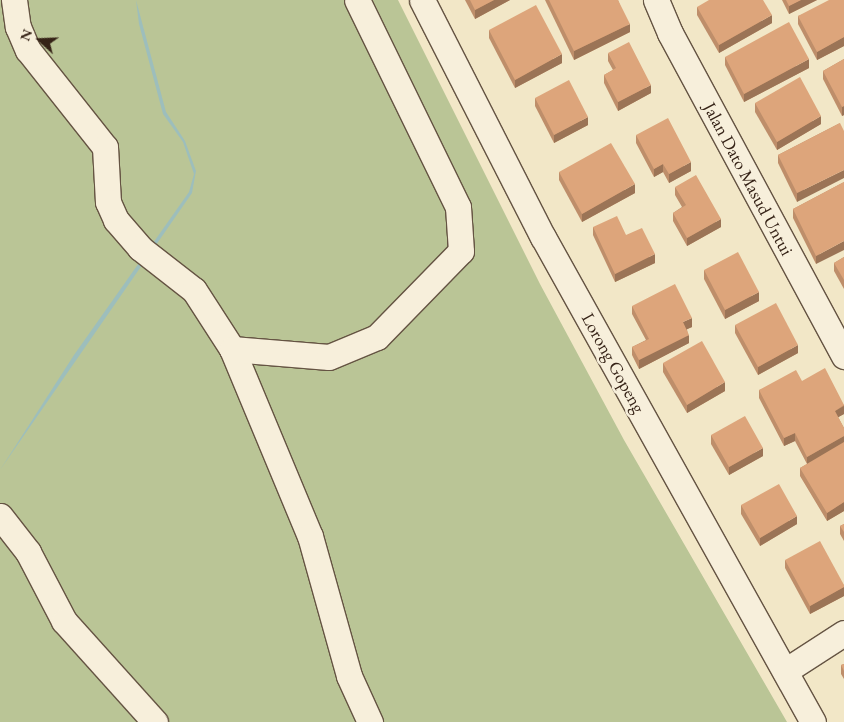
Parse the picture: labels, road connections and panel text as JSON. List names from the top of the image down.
{
  "streets": {
    "street": ["Jalan Dato Masud Untui", "Lorong Gopeng"]
  },
  "north": "left"
}
